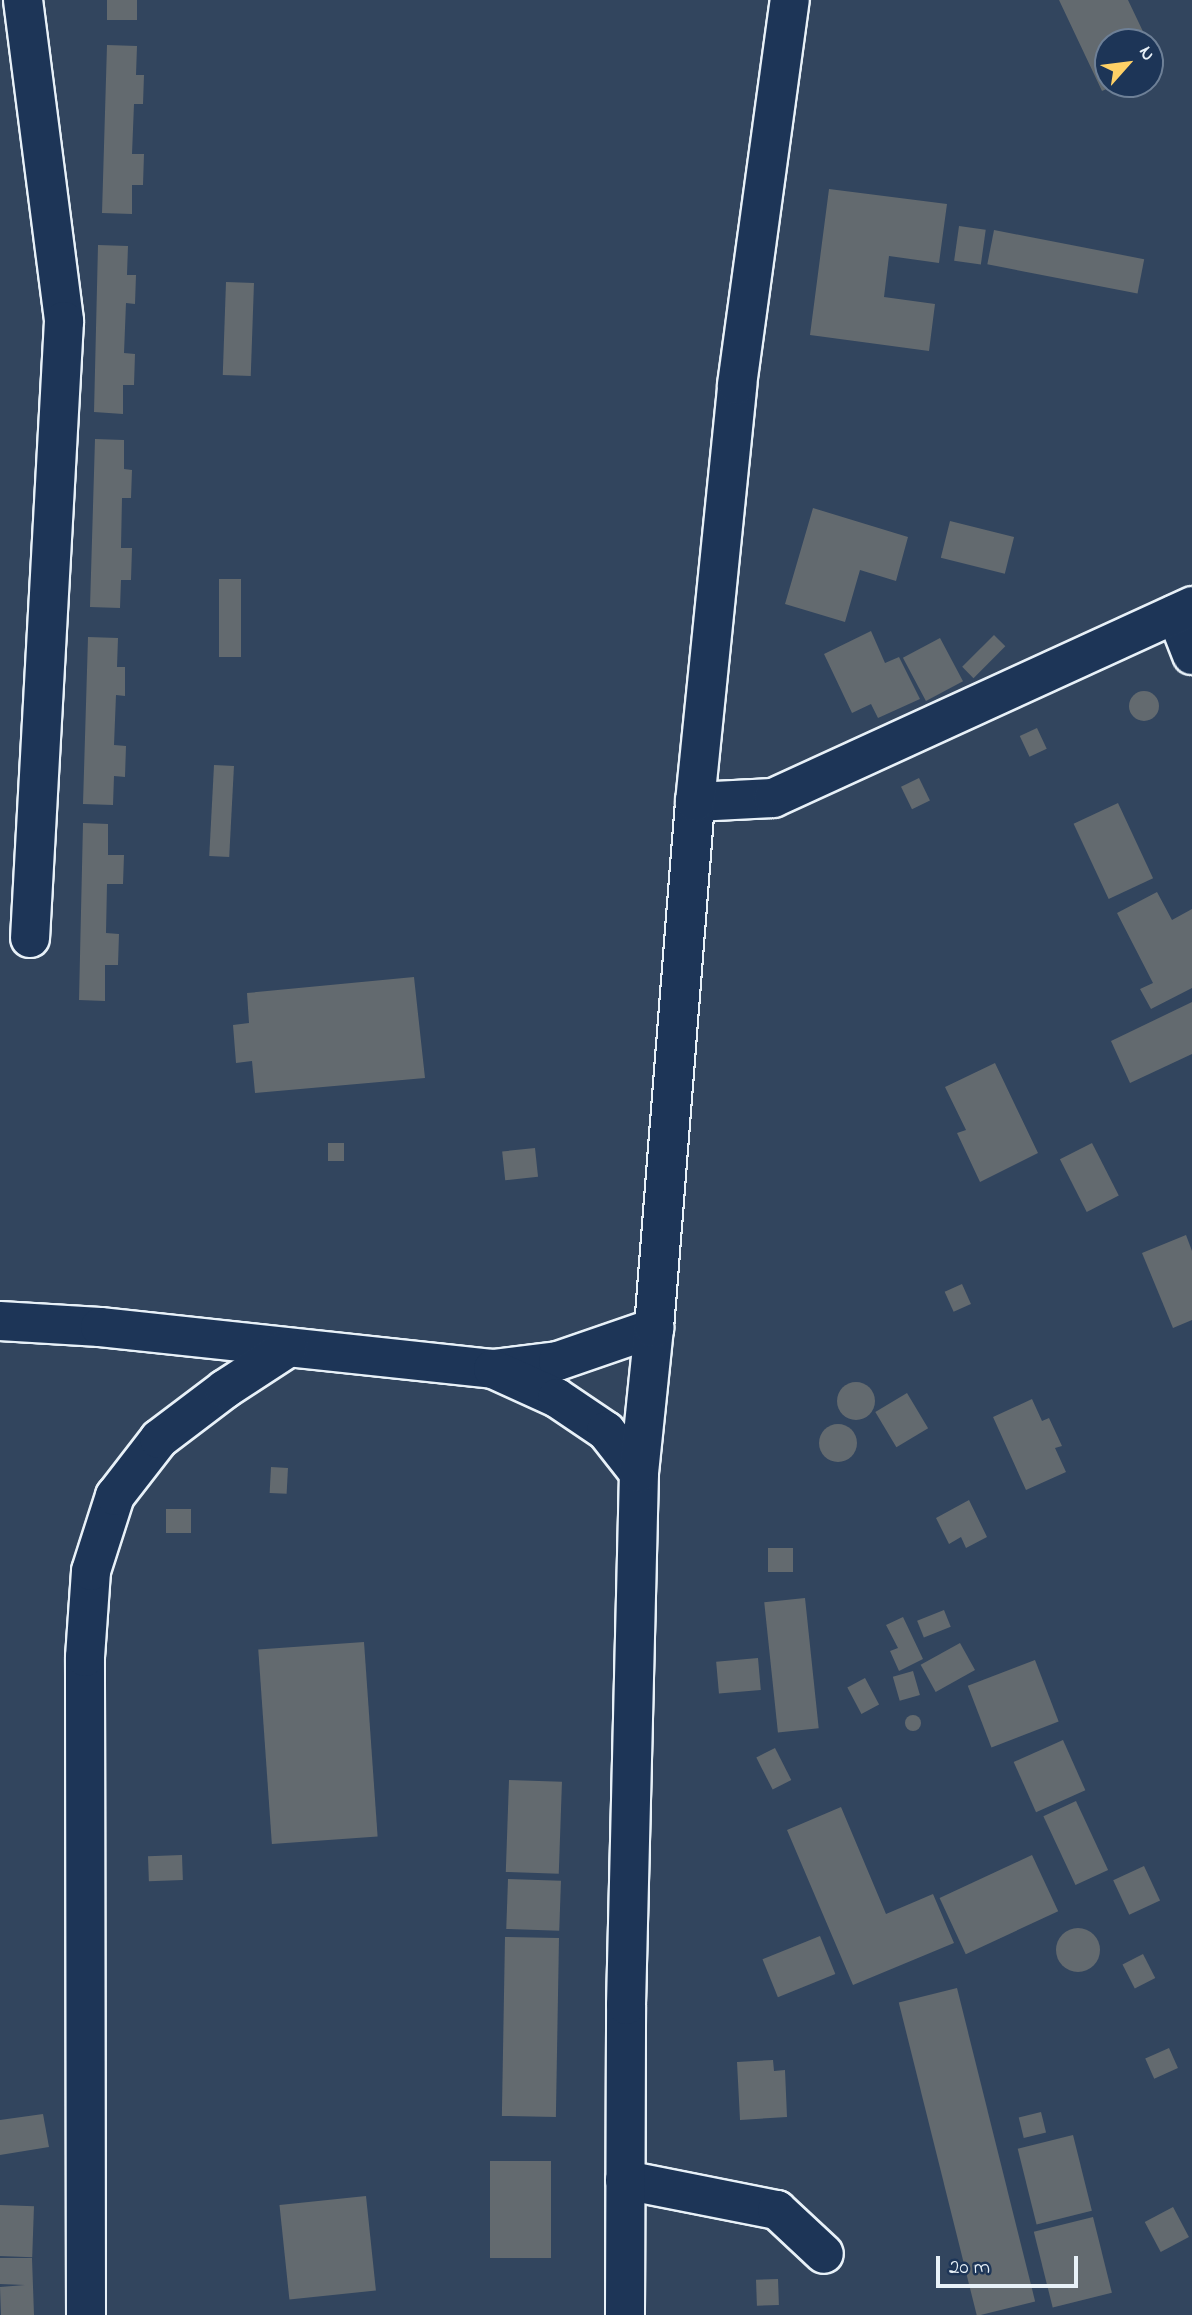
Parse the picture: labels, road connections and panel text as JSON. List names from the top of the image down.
{
  "scale_bar": "20 m",
  "north": "top right"
}
